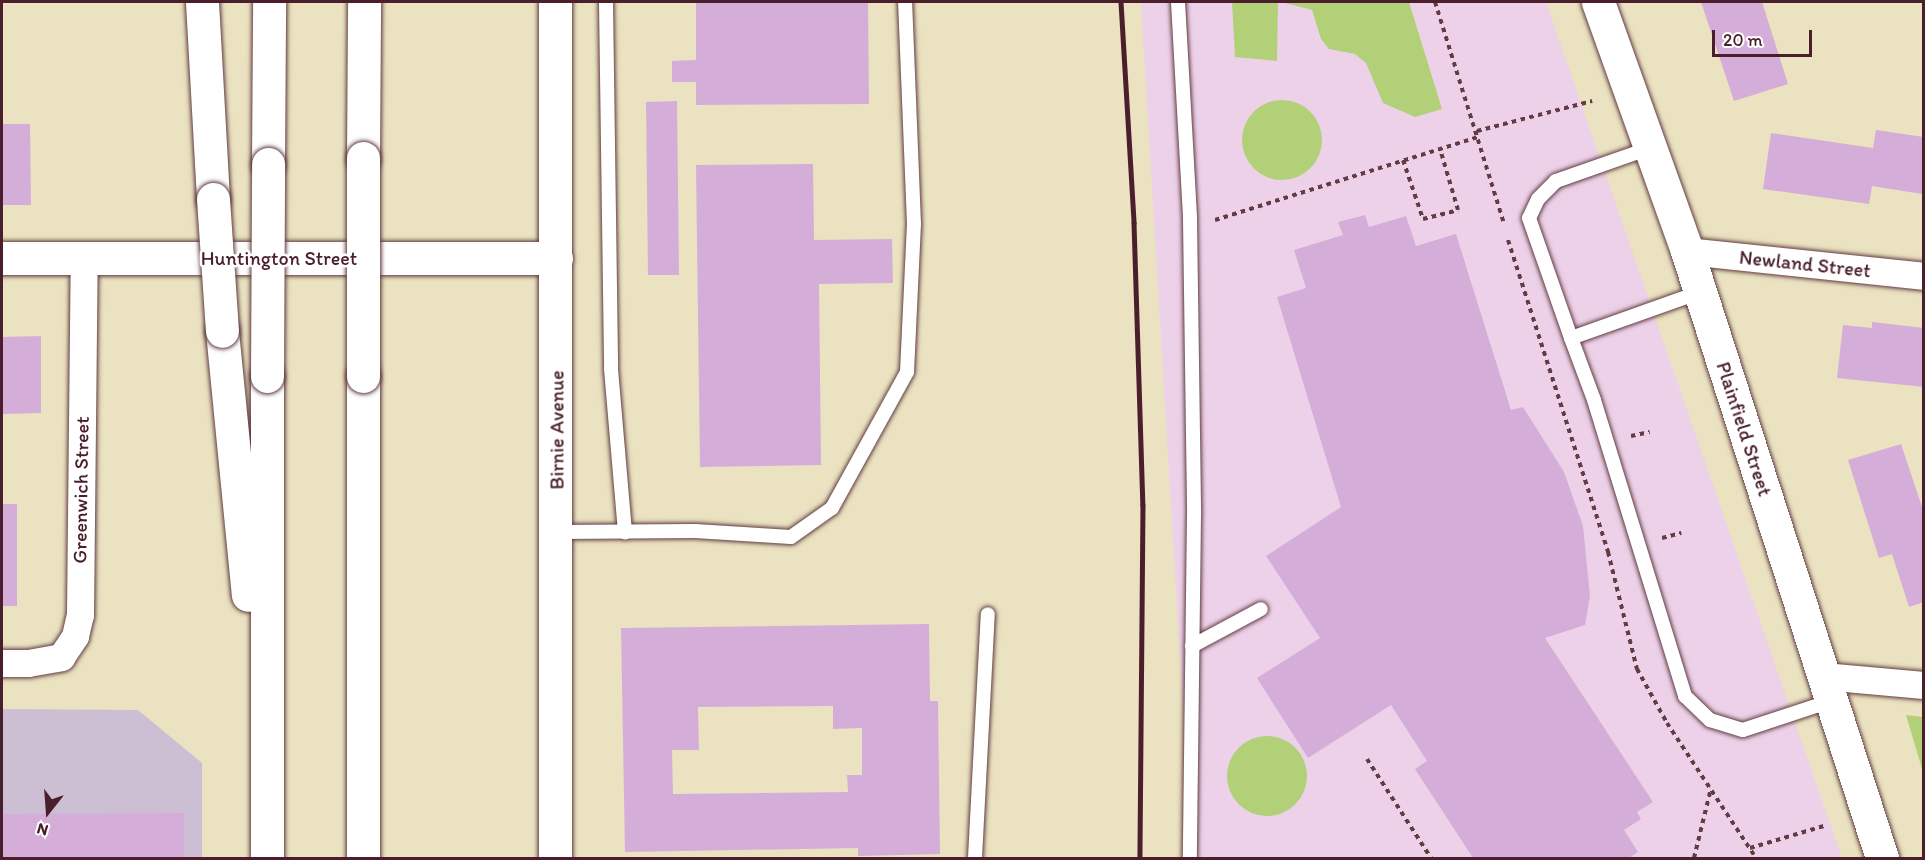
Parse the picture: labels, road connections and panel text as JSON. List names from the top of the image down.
{
  "streets": {
    "main road": ["Huntington Street", "Plainfield Street", "Birnie Avenue"],
    "street": ["Newland Street", "Greenwich Street"]
  },
  "crossings": [
    ["Huntington Street", "Birnie Avenue"],
    ["Huntington Street", "Greenwich Street"],
    ["Newland Street", "Plainfield Street"]
  ],
  "scale_bar": "20 m",
  "north": "bottom"
}
